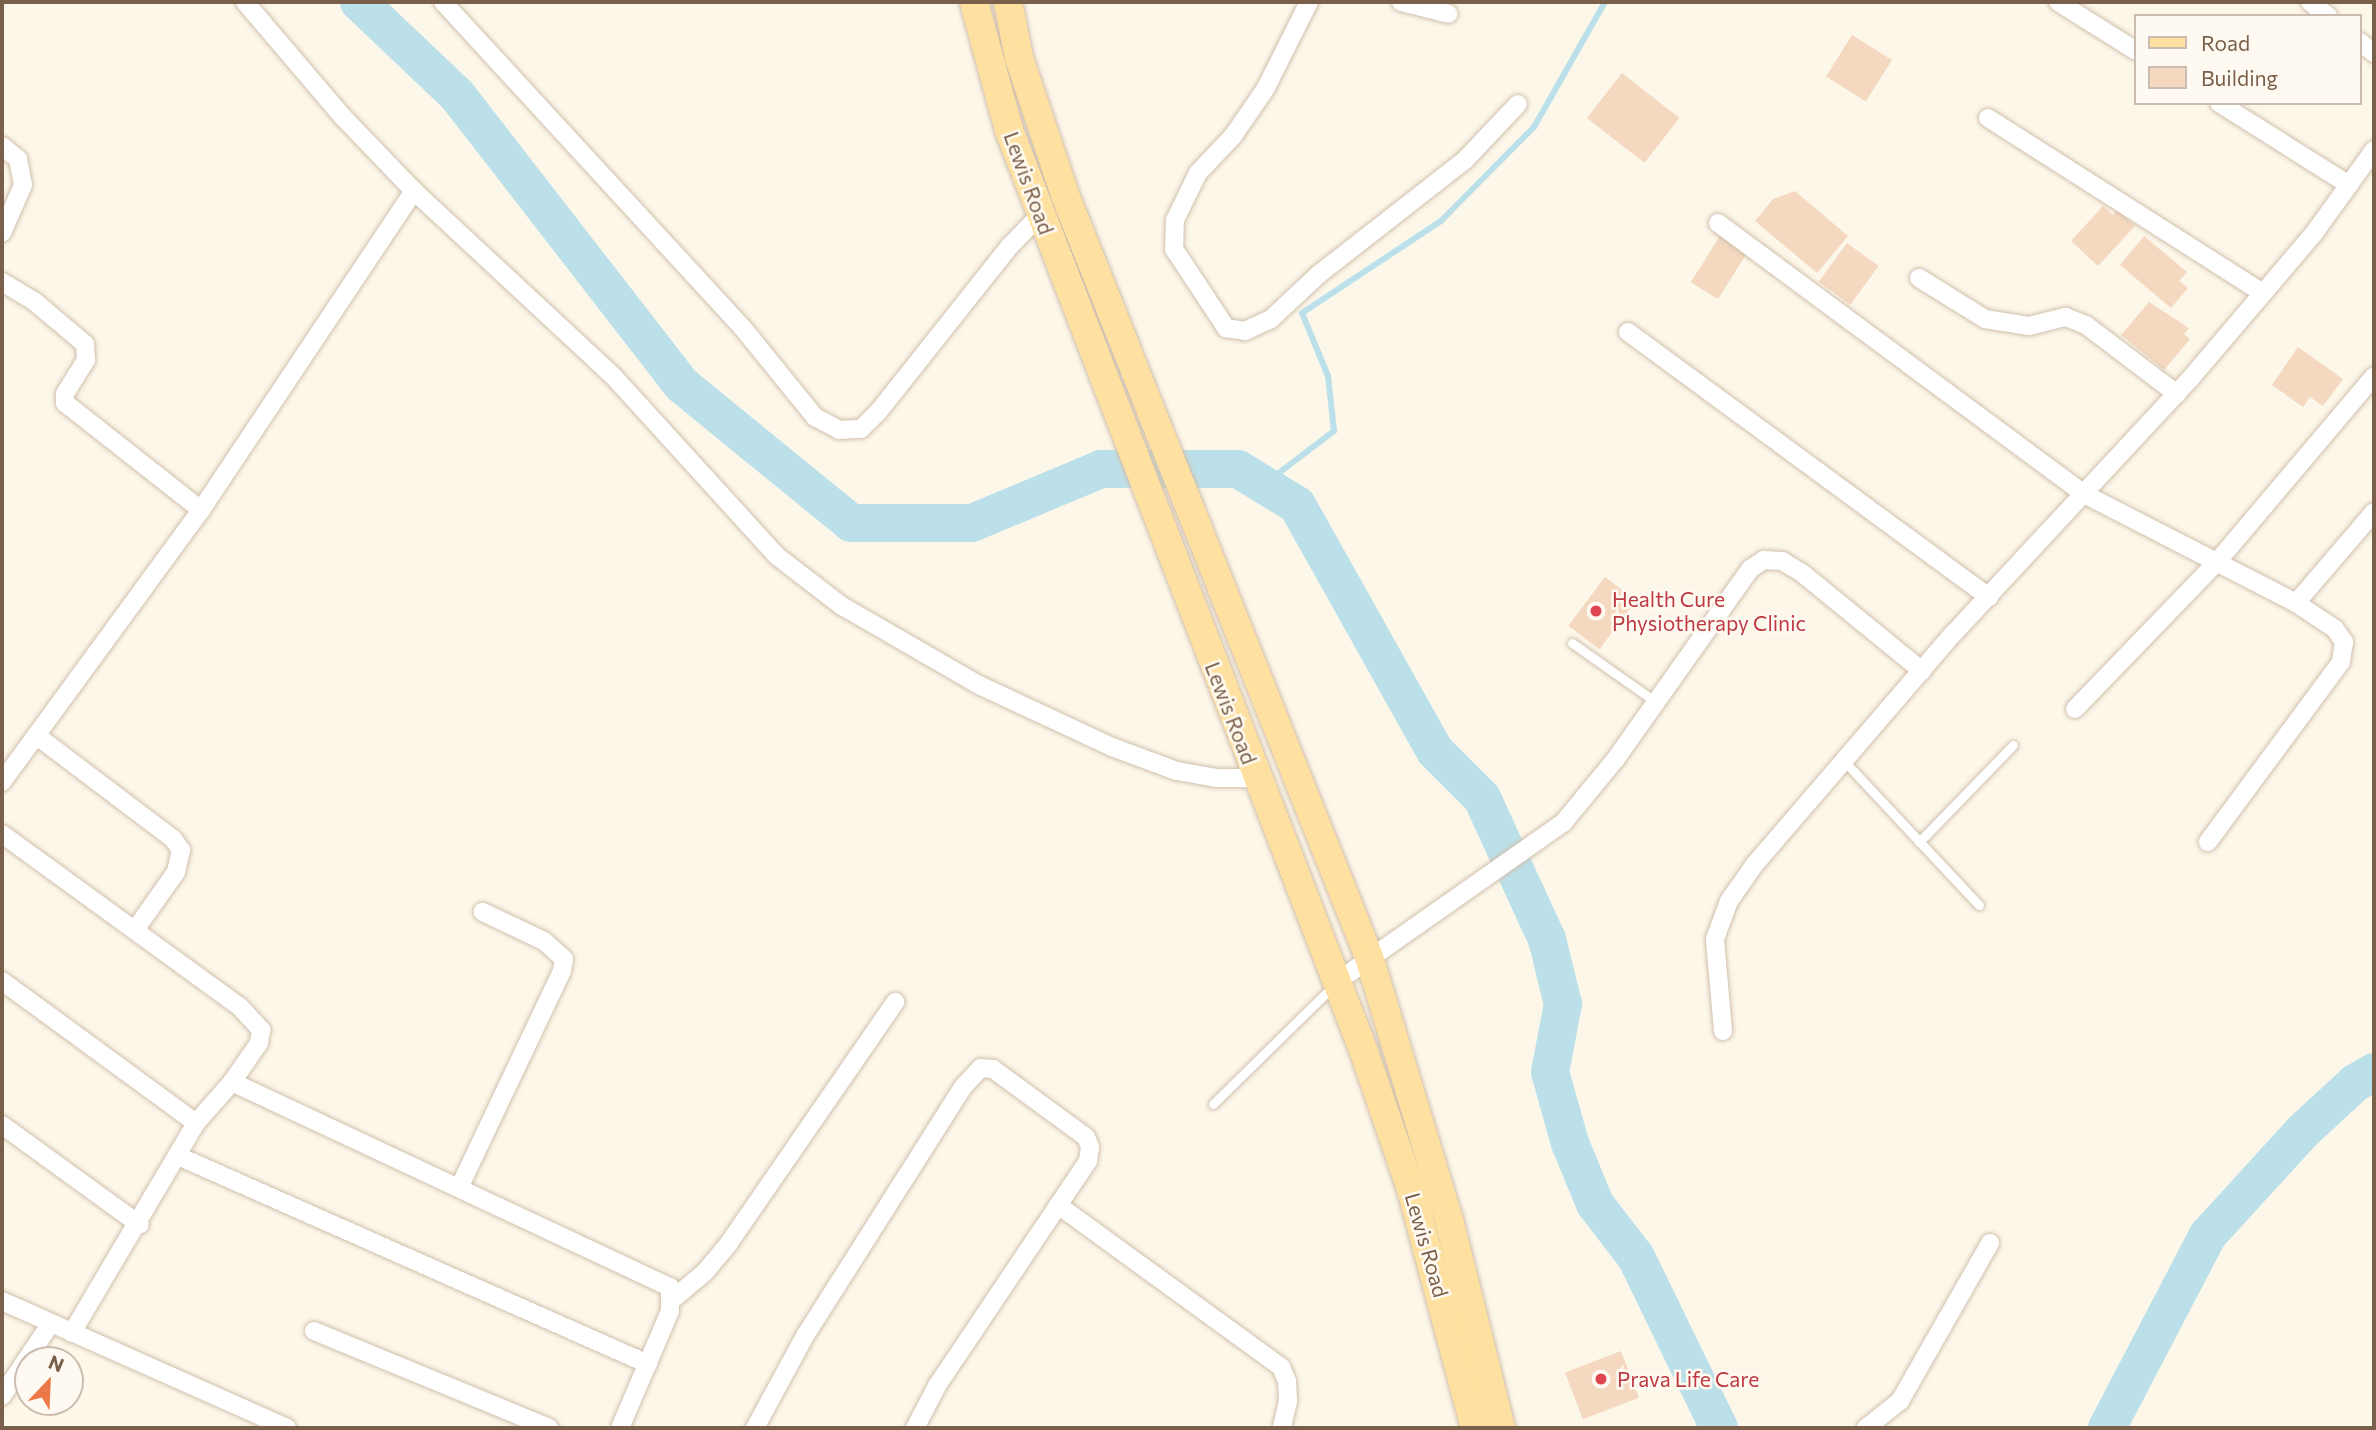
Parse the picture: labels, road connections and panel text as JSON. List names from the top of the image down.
{
  "streets": {
    "main road": ["Lewis Road"]
  },
  "places": ["Health Cure Physiotherapy Clinic", "Prava Life Care"],
  "legend": ["Road", "Building"],
  "north": "top right"
}
